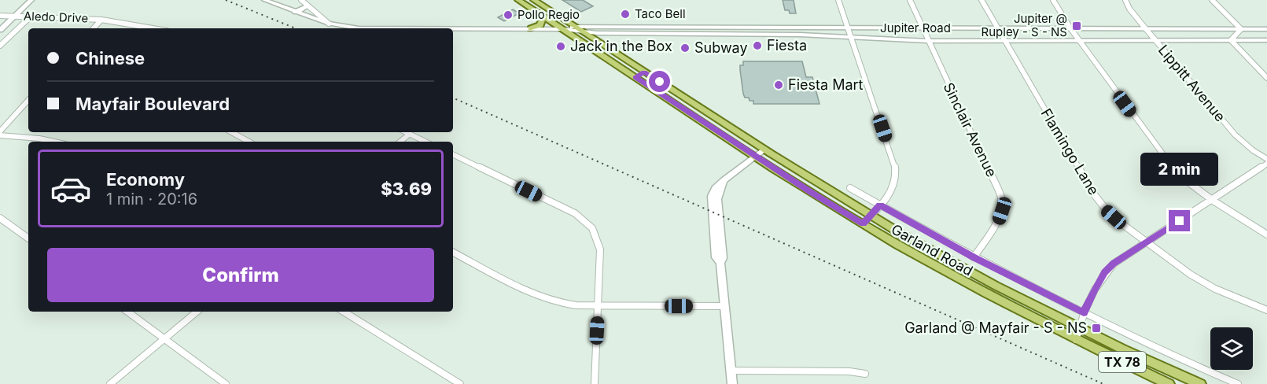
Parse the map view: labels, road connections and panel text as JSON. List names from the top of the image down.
{
  "streets": {
    "main road": ["Jupiter Road", "Garland Road", "TX 78"],
    "street": [
      "Aledo Drive",
      "Lippitt Avenue",
      "Sinclair Avenue",
      "Flamingo Lane"
    ]
  },
  "crossings": [
    ["Jupiter Road", "Lippitt Avenue"],
    ["Jupiter Road", "Sinclair Avenue"],
    ["Jupiter Road", "Flamingo Lane"],
    ["Jupiter Road", "Garland Road"]
  ],
  "places": {
    "other": [
      "Taco Bell",
      "Pollo Regio",
      "Fiesta",
      "Jack in the Box",
      "Subway",
      "Fiesta Mart"
    ],
    "transit": ["Jupiter @ Rupley - S - NS", "Garland @ Mayfair - S - NS"]
  },
  "page": {
    "banner": ["Chinese", "Mayfair Boulevard"],
    "list": [
      {
        "name": "Economy",
        "note": "1 min · 20:16",
        "value": "$3.69"
      }
    ],
    "bubble": "2 min",
    "buttons": "Confirm"
  }
}
